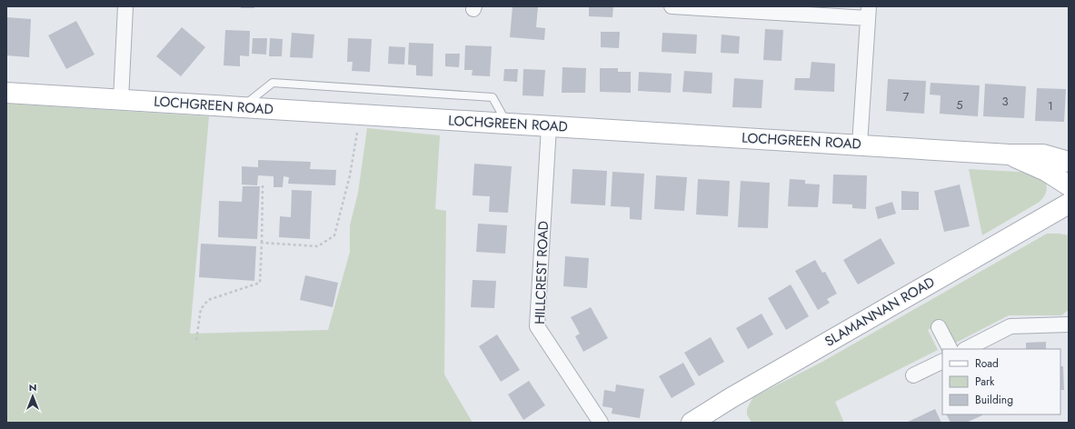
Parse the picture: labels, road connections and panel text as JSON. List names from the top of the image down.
{
  "streets": {
    "street": ["LOCHGREEN ROAD", "HILLCREST ROAD", "SLAMANNAN ROAD"]
  },
  "crossings": [
    ["LOCHGREEN ROAD", "HILLCREST ROAD"]
  ],
  "house_numbers": [
    "7",
    "3",
    "5",
    "1"
  ],
  "legend": ["Road", "Park", "Building"],
  "north": "top"
}
